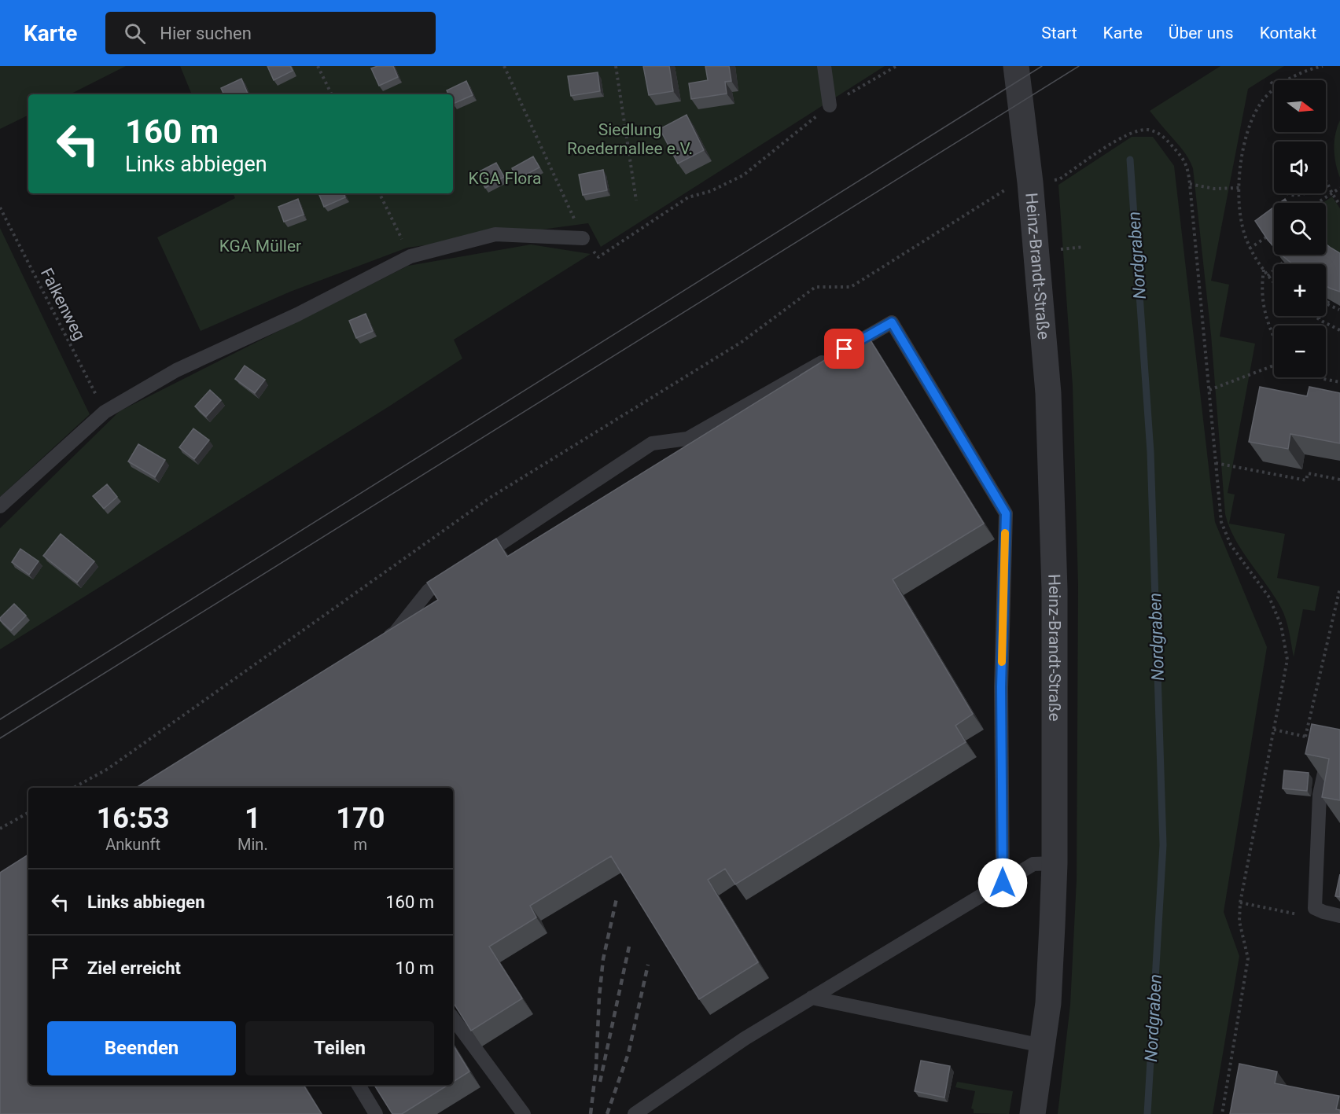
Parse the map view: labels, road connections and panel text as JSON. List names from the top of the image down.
{
  "streets": {
    "street": ["Heinz-Brandt-Straße"],
    "path": ["Falkenweg"]
  },
  "water": ["Nordgraben"],
  "parks": ["Siedlung Roedernallee e.V.", "KGA Flora", "KGA Müller"],
  "north": "right",
  "page": {
    "header": "Karte",
    "search": "Hier suchen",
    "nav": [
      "Start",
      "Karte",
      "Über uns",
      "Kontakt"
    ],
    "map_buttons": ["+", "−"],
    "turn": ["160 m", "Links abbiegen"],
    "eta": [
      "16:53",
      "Ankunft",
      "1",
      "Min.",
      "170",
      "m"
    ],
    "list": [
      {
        "name": "Links abbiegen",
        "value": "160 m"
      },
      {
        "name": "Ziel erreicht",
        "value": "10 m"
      }
    ],
    "buttons": ["Beenden", "Teilen"]
  }
}
